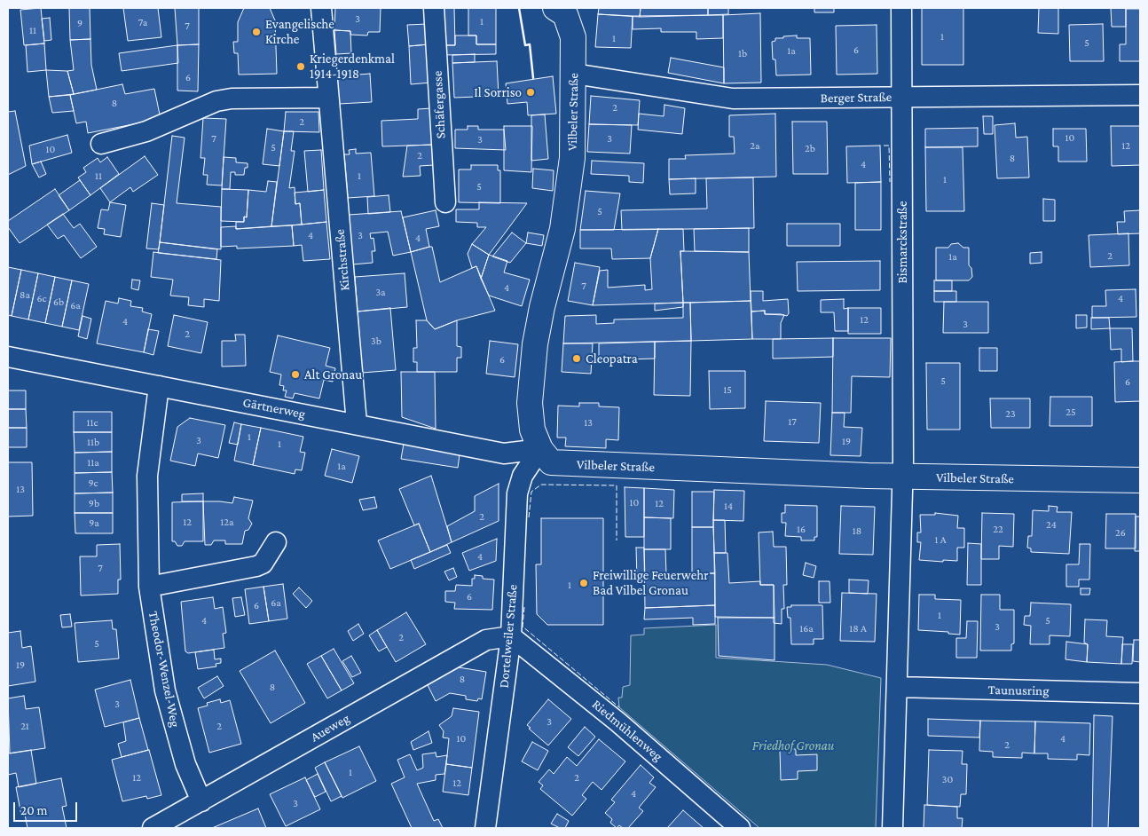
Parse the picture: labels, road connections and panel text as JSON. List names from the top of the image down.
{
  "streets": {
    "street": [
      "Berger Straße",
      "Schäfergasse",
      "Vilbeler Straße",
      "Bismarckstraße",
      "Kirchstraße",
      "Gärtnerweg",
      "Dortelweiler Straße",
      "Theodor-Wenzel-Weg",
      "Taunusring",
      "Aueweg",
      "Riedmühlenweg"
    ]
  },
  "crossings": [
    ["Berger Straße", "Vilbeler Straße"],
    ["Berger Straße", "Bismarckstraße"],
    ["Vilbeler Straße", "Bismarckstraße"],
    ["Vilbeler Straße", "Gärtnerweg"],
    ["Vilbeler Straße", "Dortelweiler Straße"],
    ["Kirchstraße", "Gärtnerweg"],
    ["Gärtnerweg", "Dortelweiler Straße"],
    ["Gärtnerweg", "Theodor-Wenzel-Weg"],
    ["Dortelweiler Straße", "Aueweg"],
    ["Dortelweiler Straße", "Riedmühlenweg"],
    ["Theodor-Wenzel-Weg", "Aueweg"],
    ["Aueweg", "Riedmühlenweg"]
  ],
  "parks": ["Friedhof Gronau"],
  "places": [
    "Evangelische Kirche",
    "Kriegerdenkmal 1914-1918",
    "Il Sorriso",
    "Cleopatra",
    "Alt Gronau",
    "Freiwillige Feuerwehr Bad Vilbel Gronau"
  ],
  "house_numbers": [
    "3",
    "1",
    "7a",
    "9",
    "7",
    "11",
    "1",
    "1",
    "5",
    "6",
    "1a",
    "1b",
    "6",
    "8",
    "2",
    "2",
    "10",
    "7",
    "3",
    "3",
    "2a",
    "12",
    "5",
    "2b",
    "10",
    "2",
    "8",
    "4",
    "11",
    "1",
    "1",
    "5",
    "5",
    "4",
    "3",
    "4",
    "2",
    "1a",
    "7",
    "4",
    "3a",
    "8a",
    "6c",
    "4",
    "6b",
    "6a",
    "12",
    "4",
    "3",
    "2",
    "3b",
    "6",
    "5",
    "6",
    "15",
    "25",
    "23",
    "17",
    "11c",
    "13",
    "1",
    "3",
    "19",
    "11b",
    "1",
    "11a",
    "1a",
    "9c",
    "13",
    "10",
    "9b",
    "12",
    "14",
    "2",
    "12",
    "12a",
    "9a",
    "24",
    "16",
    "22",
    "18",
    "26",
    "1 A",
    "4",
    "7",
    "1",
    "6",
    "6a",
    "6",
    "1",
    "4",
    "5",
    "3",
    "16a",
    "18 A",
    "2",
    "5",
    "19",
    "8",
    "8",
    "3",
    "3",
    "21",
    "2",
    "10",
    "4",
    "2",
    "1",
    "12",
    "2",
    "30",
    "12",
    "4",
    "3"
  ],
  "scale_bar": "20 m"
}
